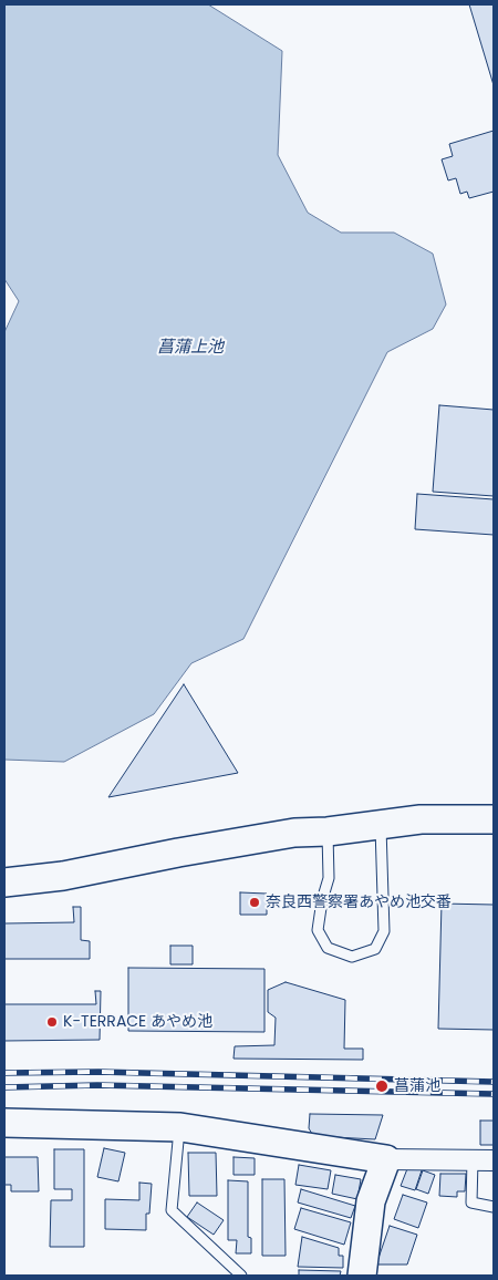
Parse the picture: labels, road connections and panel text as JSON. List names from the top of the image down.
{
  "water": ["菖蒲上池"],
  "places": ["奈良西警察署あやめ池交番", "K-TERRACE あやめ池", "菖蒲池"]
}
